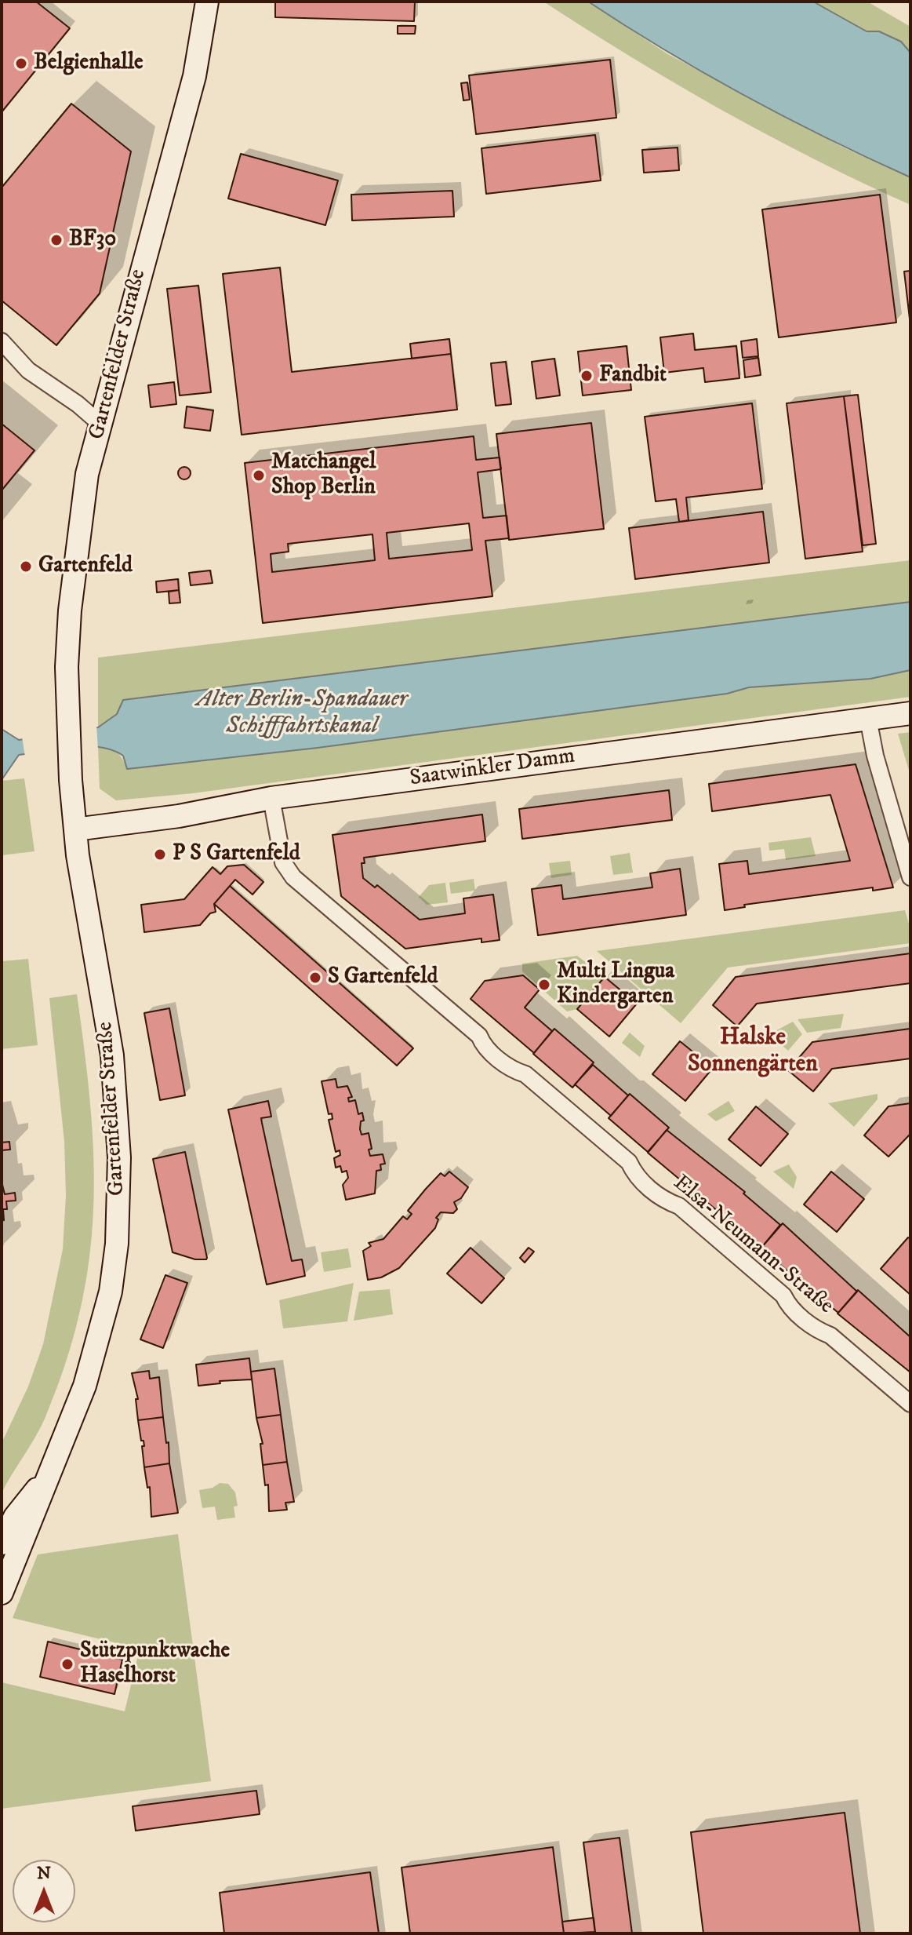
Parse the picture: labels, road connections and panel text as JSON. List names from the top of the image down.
{
  "streets": {
    "main road": ["Gartenfelder Straße", "Saatwinkler Damm"],
    "street": ["Elsa-Neumann-Straße"]
  },
  "crossings": [
    ["Gartenfelder Straße", "Saatwinkler Damm"],
    ["Saatwinkler Damm", "Elsa-Neumann-Straße"]
  ],
  "districts": ["Halske Sonnengärten"],
  "water": ["Alter Berlin-Spandauer Schifffahrtskanal"],
  "places": [
    "Belgienhalle",
    "BF30",
    "Fandbit",
    "Matchangel Shop Berlin",
    "Gartenfeld",
    "P S Gartenfeld",
    "S Gartenfeld",
    "Multi Lingua Kindergarten",
    "Stützpunktwache Haselhorst"
  ],
  "north": "top"
}
